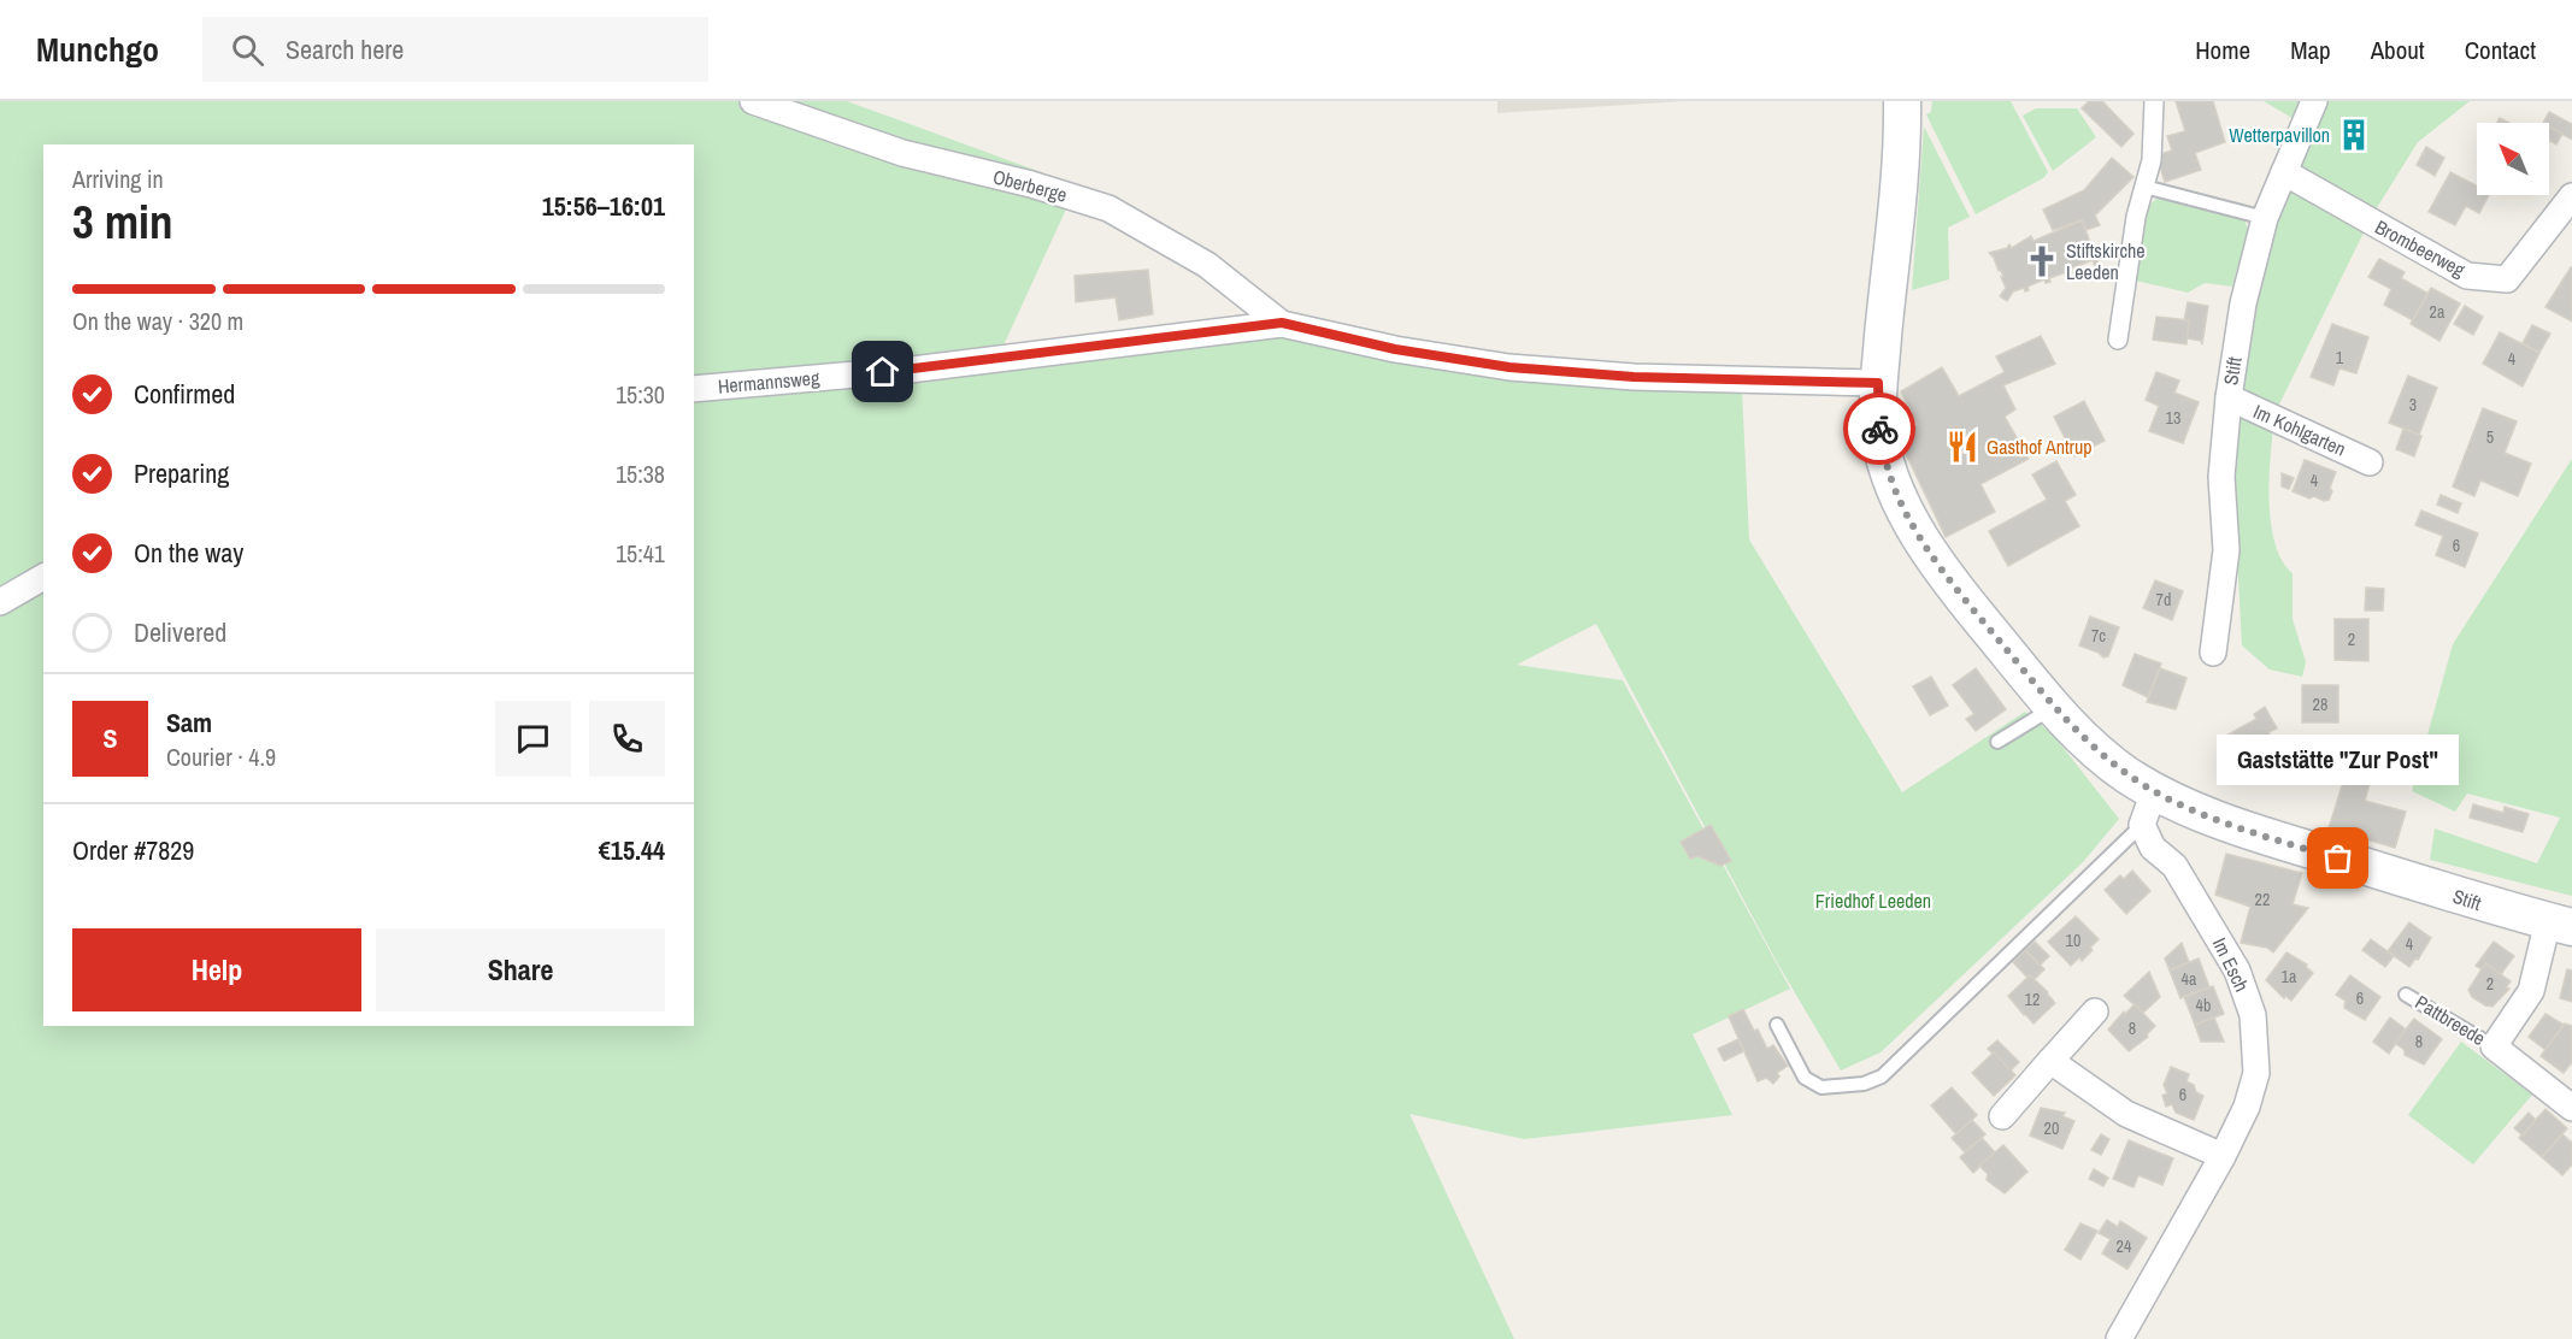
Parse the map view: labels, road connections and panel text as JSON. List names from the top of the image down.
{
  "streets": {
    "main road": ["Stift"],
    "street": [
      "Oberberge",
      "Brombeerweg",
      "Hermannsweg",
      "Im Kohlgarten",
      "Im Esch",
      "Pattbreede"
    ]
  },
  "crossings": [
    ["Oberberge", "Hermannsweg"],
    ["Brombeerweg", "Stift"],
    ["Stift", "Hermannsweg"],
    ["Stift", "Im Kohlgarten"],
    ["Stift", "Pattbreede"]
  ],
  "parks": ["Friedhof Leeden"],
  "places": {
    "building": ["Wetterpavillon"],
    "church": ["Stiftskirche Leeden"],
    "restaurant": ["Gasthof Antrup"],
    "other": ["Gaststätte \"Zur Post\""]
  },
  "house_numbers": [
    "2a",
    "1",
    "4",
    "3",
    "13",
    "5",
    "4",
    "6",
    "7d",
    "7c",
    "2",
    "28",
    "22",
    "10",
    "4",
    "1a",
    "4a",
    "2",
    "6",
    "12",
    "4b",
    "8",
    "8",
    "6",
    "20",
    "24"
  ],
  "north": "top left",
  "page": {
    "header": "Munchgo",
    "search": "Search here",
    "nav": [
      "Home",
      "Map",
      "About",
      "Contact"
    ],
    "heading": ["3 min", "Arriving in", "15:56–16:01"],
    "panel": [
      "Sam",
      "Courier · 4.9",
      "Order #7829",
      "€15.44"
    ],
    "bar": "On the way · 320 m",
    "list": [
      ["Confirmed", "15:30"],
      ["Preparing", "15:38"],
      ["On the way", "15:41"],
      "Delivered"
    ],
    "round": "S",
    "bubble": "Gaststätte \"Zur Post\"",
    "buttons": ["Help", "Share"]
  }
}
